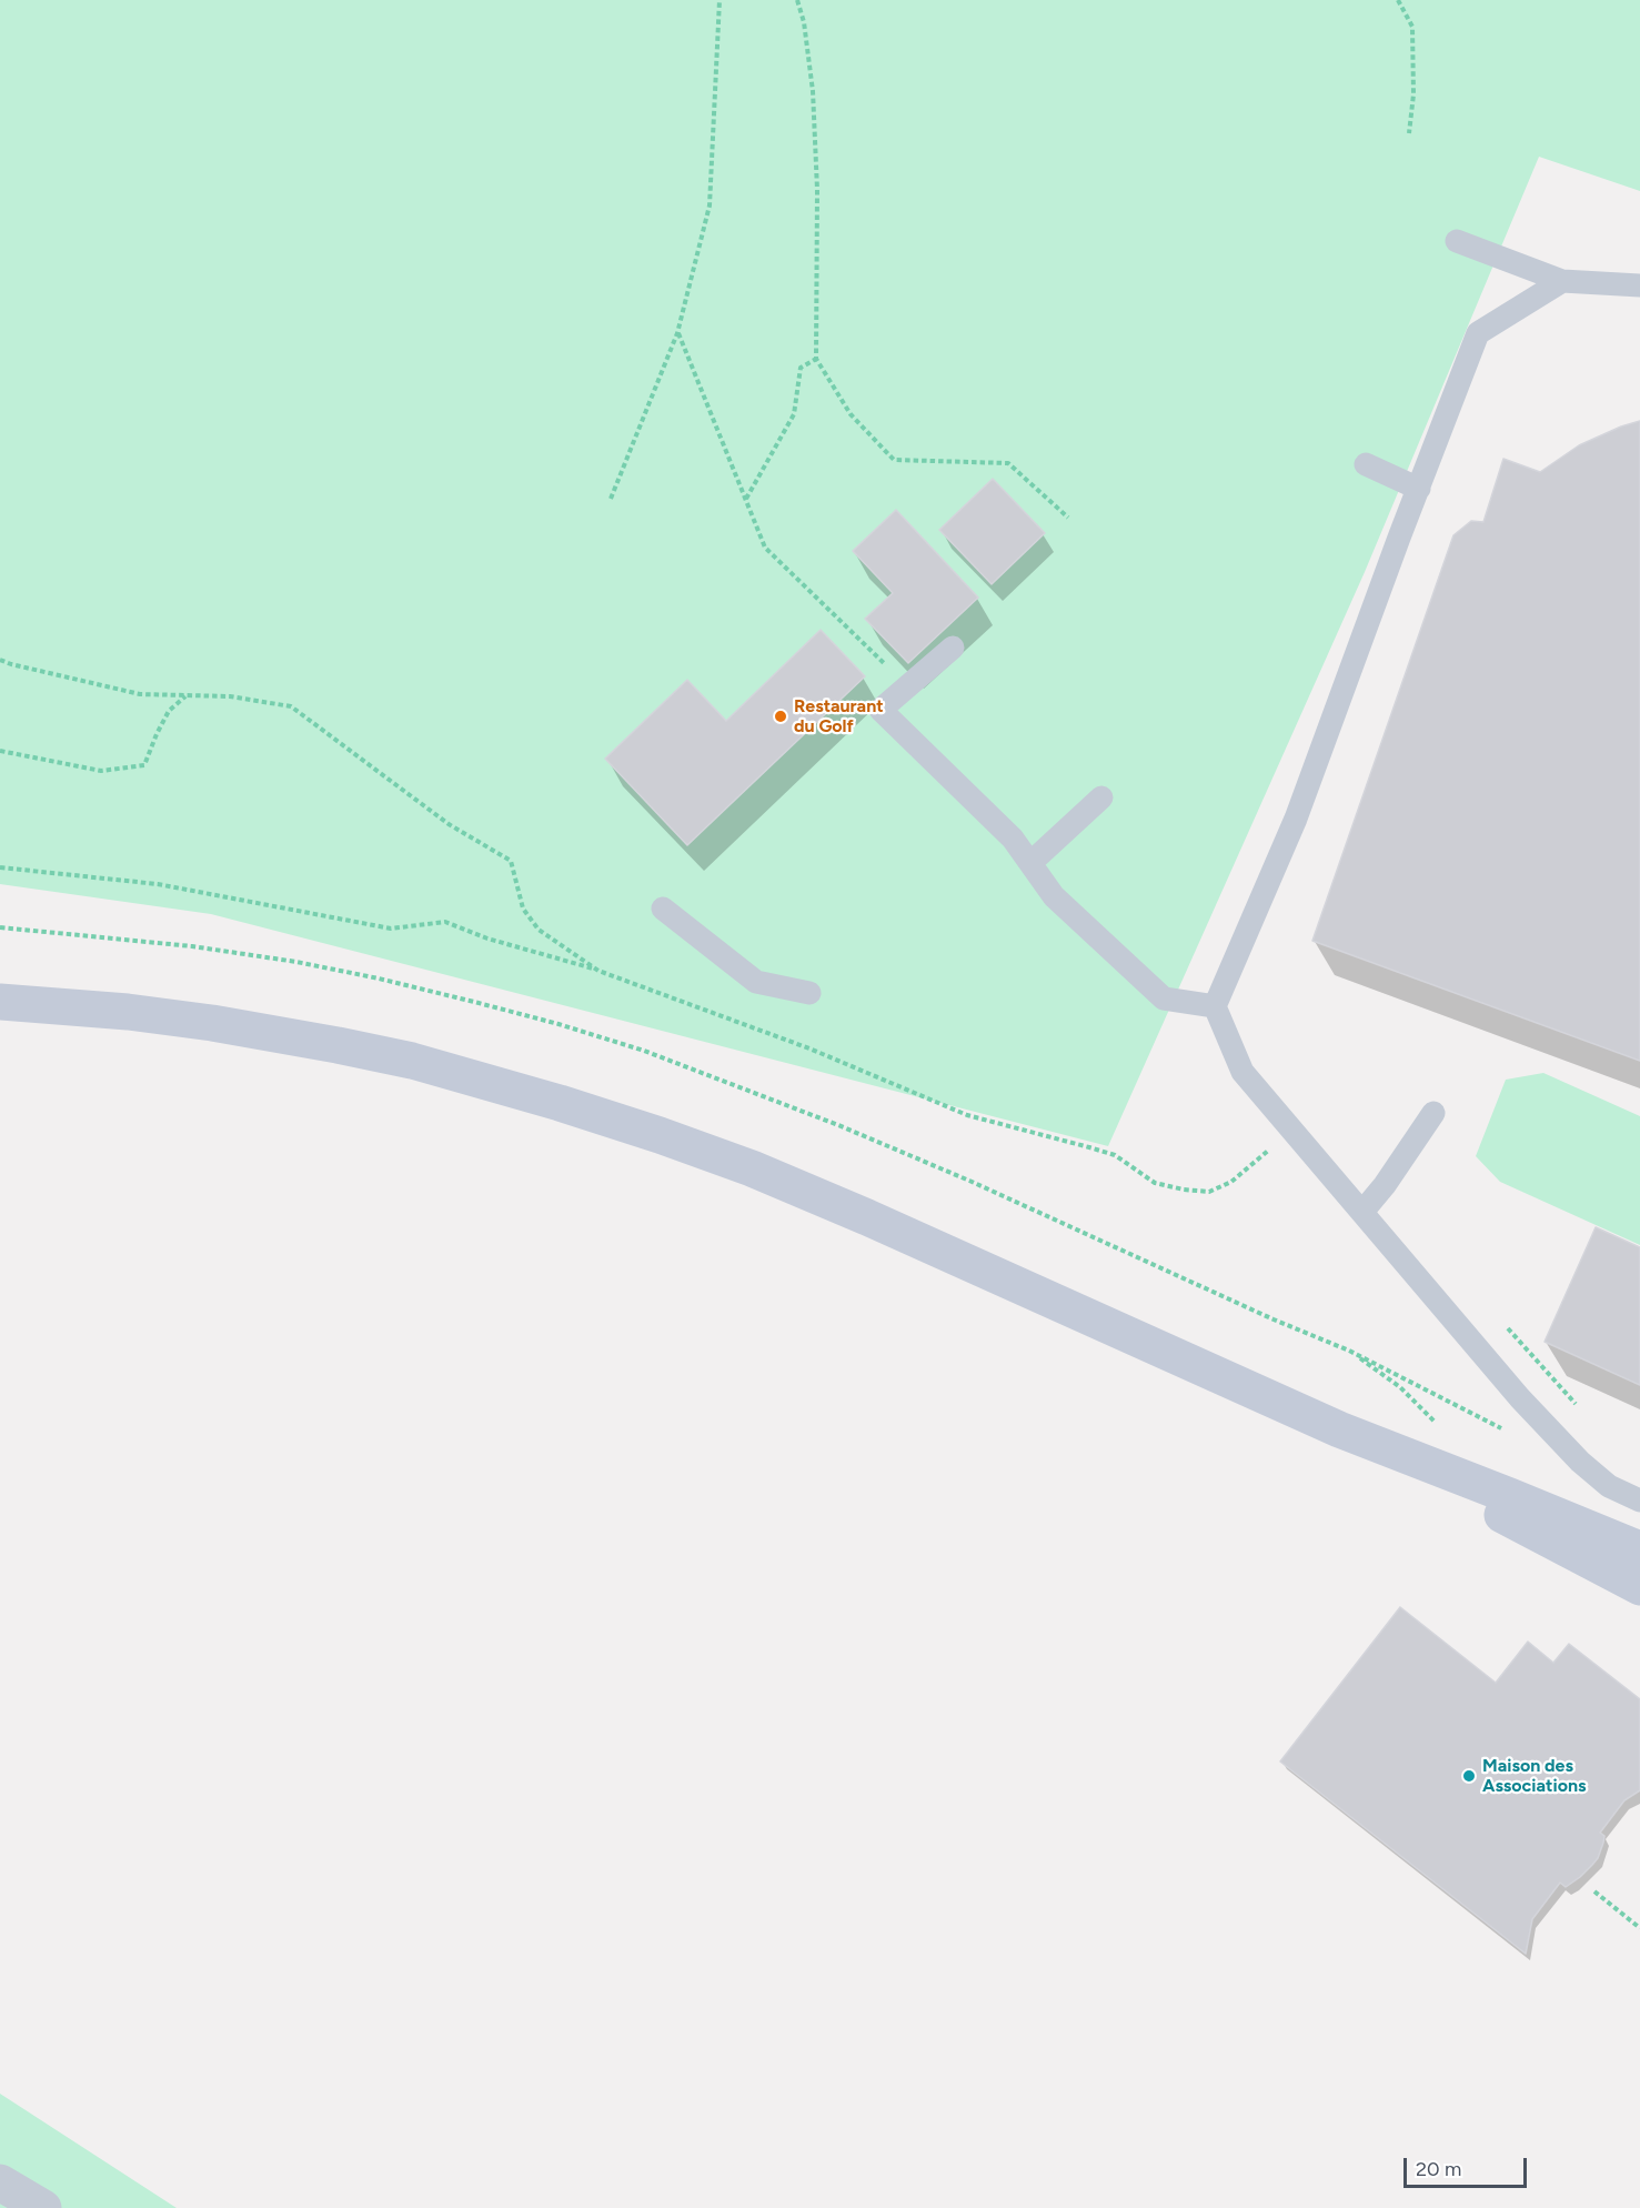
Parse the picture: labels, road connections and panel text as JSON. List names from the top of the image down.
{
  "places": ["Restaurant du Golf", "Maison des Associations"],
  "scale_bar": "20 m"
}
